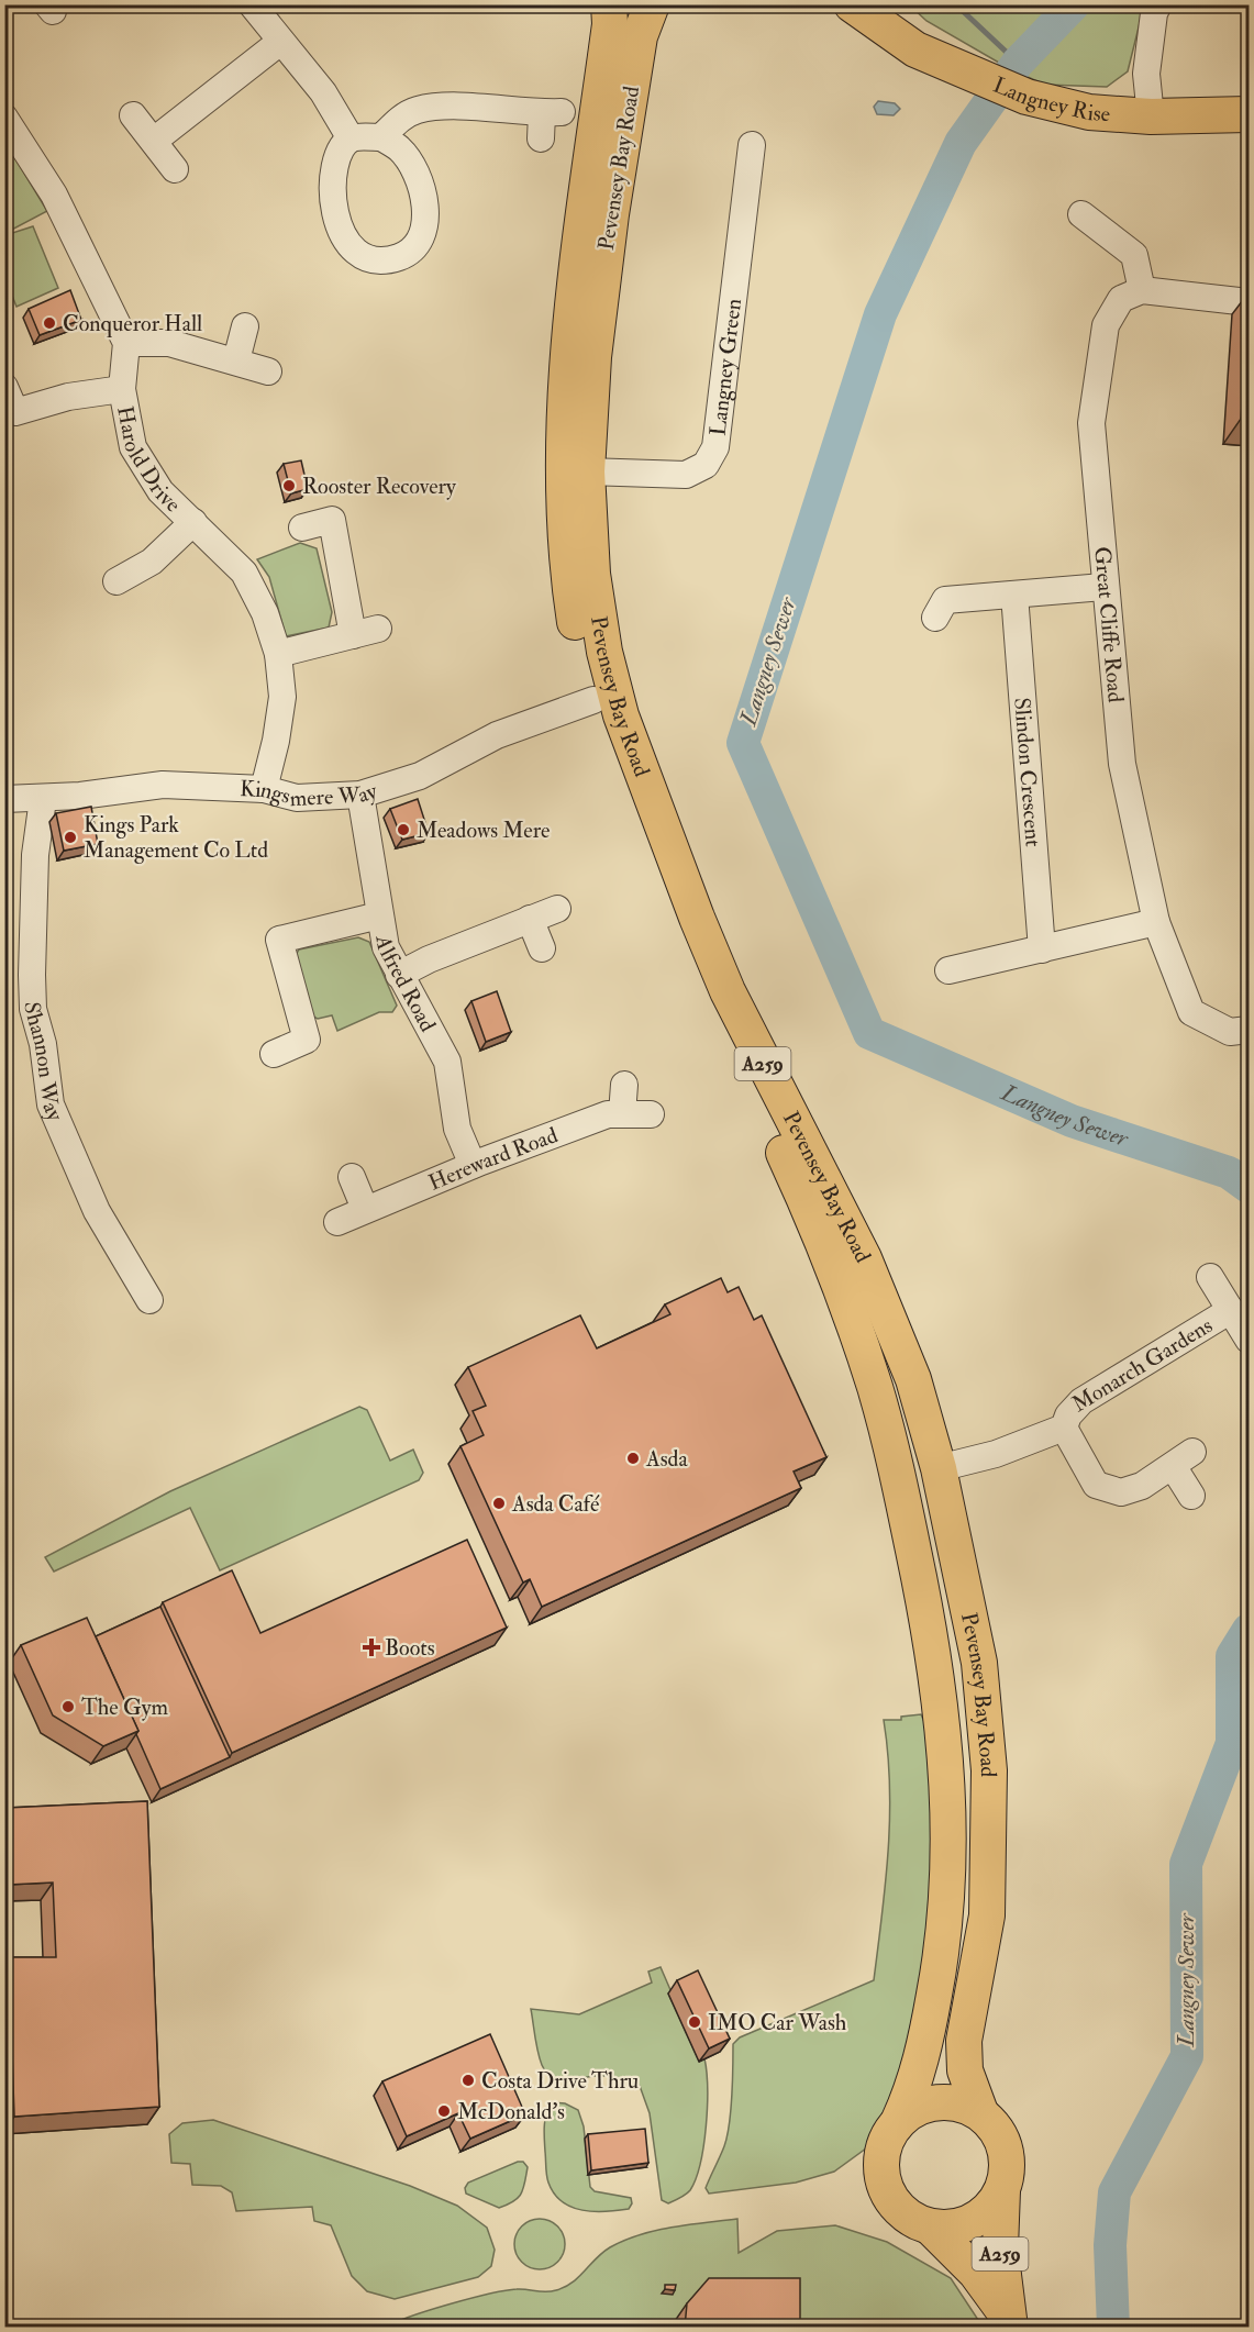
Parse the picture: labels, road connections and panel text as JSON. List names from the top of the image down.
{
  "streets": {
    "main road": ["Langney Rise", "Pevensey Bay Road", "A259"],
    "street": [
      "Langney Green",
      "Harold Drive",
      "Great Cliffe Road",
      "Slindon Crescent",
      "Kingsmere Way",
      "Alfred Road",
      "Shannon Way",
      "Hereward Road",
      "Monarch Gardens"
    ]
  },
  "crossings": [
    ["Pevensey Bay Road", "Langney Green"],
    ["Pevensey Bay Road", "Kingsmere Way"],
    ["Pevensey Bay Road", "A259"],
    ["Pevensey Bay Road", "Monarch Gardens"],
    ["Harold Drive", "Kingsmere Way"],
    ["Kingsmere Way", "Alfred Road"],
    ["Kingsmere Way", "Shannon Way"],
    ["Alfred Road", "Hereward Road"]
  ],
  "water": ["Langney Sewer"],
  "places": {
    "other": [
      "Conqueror Hall",
      "Rooster Recovery",
      "Meadows Mere",
      "Kings Park Management Co Ltd",
      "Asda",
      "Asda Café",
      "The Gym",
      "IMO Car Wash",
      "Costa Drive Thru",
      "McDonald's"
    ],
    "health": ["Boots"]
  }
}
